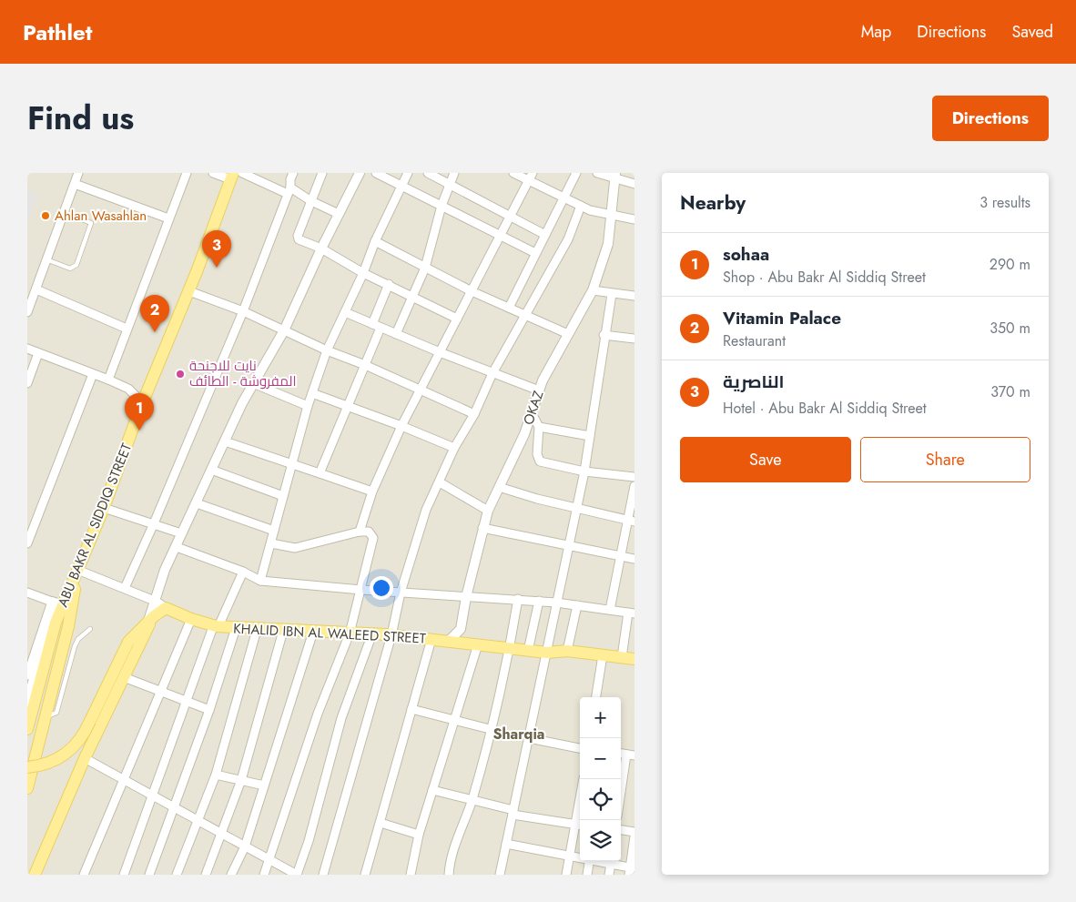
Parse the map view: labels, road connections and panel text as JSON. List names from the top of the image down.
{
  "streets": {
    "main road": ["ABU BAKR AL SIDDIQ STREET", "KHALID IBN AL WALEED STREET"],
    "street": ["OKAZ"]
  },
  "crossings": [
    ["OKAZ", "KHALID IBN AL WALEED STREET"]
  ],
  "districts": ["Sharqia"],
  "places": ["Ahlan Wasahlan", "نايت للاجنحة المفروشة - الطائف"],
  "page": {
    "header": "Pathlet",
    "nav": ["Map", "Directions", "Saved"],
    "title": "Find us",
    "buttons": [
      "Directions",
      ["Save", "Share"]
    ],
    "heading": ["Nearby", "3 results"],
    "pins": ["3", "2", "1"],
    "list": [
      {
        "mark": "1",
        "name": "sohaa",
        "note": "Shop · Abu Bakr Al Siddiq Street",
        "value": "290 m"
      },
      {
        "mark": "2",
        "name": "Vitamin Palace",
        "note": "Restaurant",
        "value": "350 m"
      },
      {
        "mark": "3",
        "name": "الناصرية",
        "note": "Hotel · Abu Bakr Al Siddiq Street",
        "value": "370 m"
      }
    ],
    "map_buttons": ["+", "−"]
  }
}
